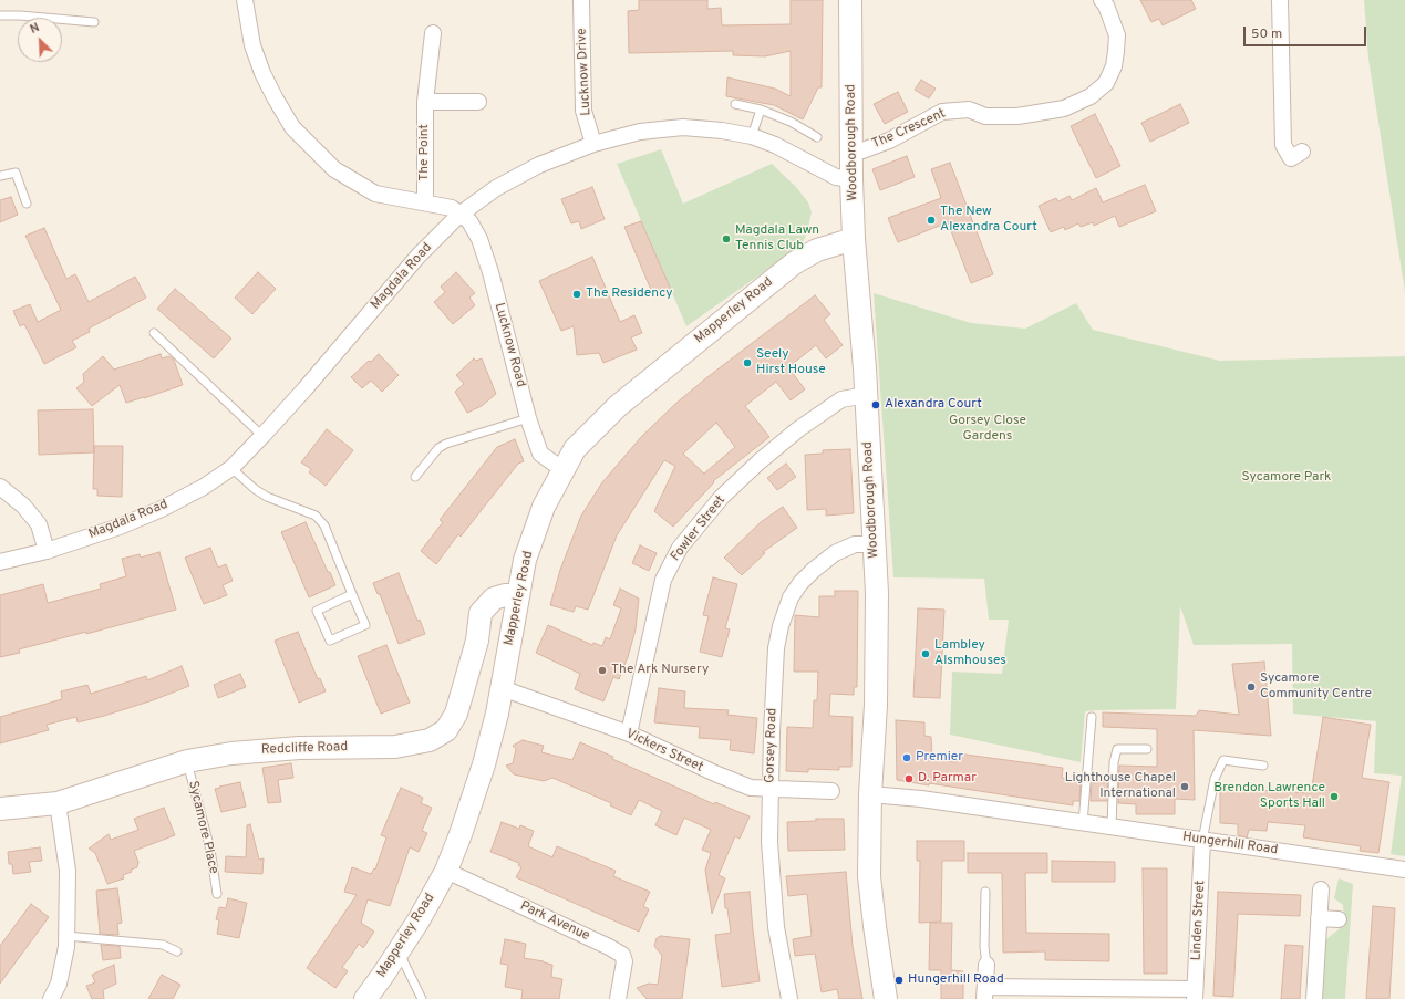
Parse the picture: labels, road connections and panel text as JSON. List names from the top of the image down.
{
  "streets": {
    "street": [
      "Lucknow Drive",
      "The Crescent",
      "Woodborough Road",
      "The Point",
      "Magdala Road",
      "Mapperley Road",
      "Lucknow Road",
      "Fowler Street",
      "Gorsey Road",
      "Redcliffe Road",
      "Vickers Street",
      "Hungerhill Road",
      "Linden Street",
      "Park Avenue"
    ],
    "lane": ["Sycamore Place"]
  },
  "crossings": [
    ["Lucknow Drive", "Magdala Road"],
    ["The Crescent", "Woodborough Road"],
    ["Woodborough Road", "Magdala Road"],
    ["Woodborough Road", "Mapperley Road"],
    ["Woodborough Road", "Fowler Street"],
    ["Woodborough Road", "Gorsey Road"],
    ["Woodborough Road", "Hungerhill Road"],
    ["Magdala Road", "Lucknow Road"],
    ["Mapperley Road", "Lucknow Road"],
    ["Mapperley Road", "Redcliffe Road"],
    ["Mapperley Road", "Vickers Street"],
    ["Mapperley Road", "Park Avenue"],
    ["Fowler Street", "Vickers Street"],
    ["Gorsey Road", "Vickers Street"],
    ["Redcliffe Road", "Sycamore Place"],
    ["Hungerhill Road", "Linden Street"]
  ],
  "parks": ["Gorsey Close Gardens", "Sycamore Park"],
  "places": [
    "The New Alexandra Court",
    "Magdala Lawn Tennis Club",
    "The Residency",
    "Seely Hirst House",
    "Alexandra Court",
    "Lambley Alsmhouses",
    "The Ark Nursery",
    "Sycamore Community Centre",
    "Premier",
    "D. Parmar",
    "Lighthouse Chapel International",
    "Brendon Lawrence Sports Hall",
    "Hungerhill Road"
  ],
  "scale_bar": "50 m",
  "north": "top left"
}
